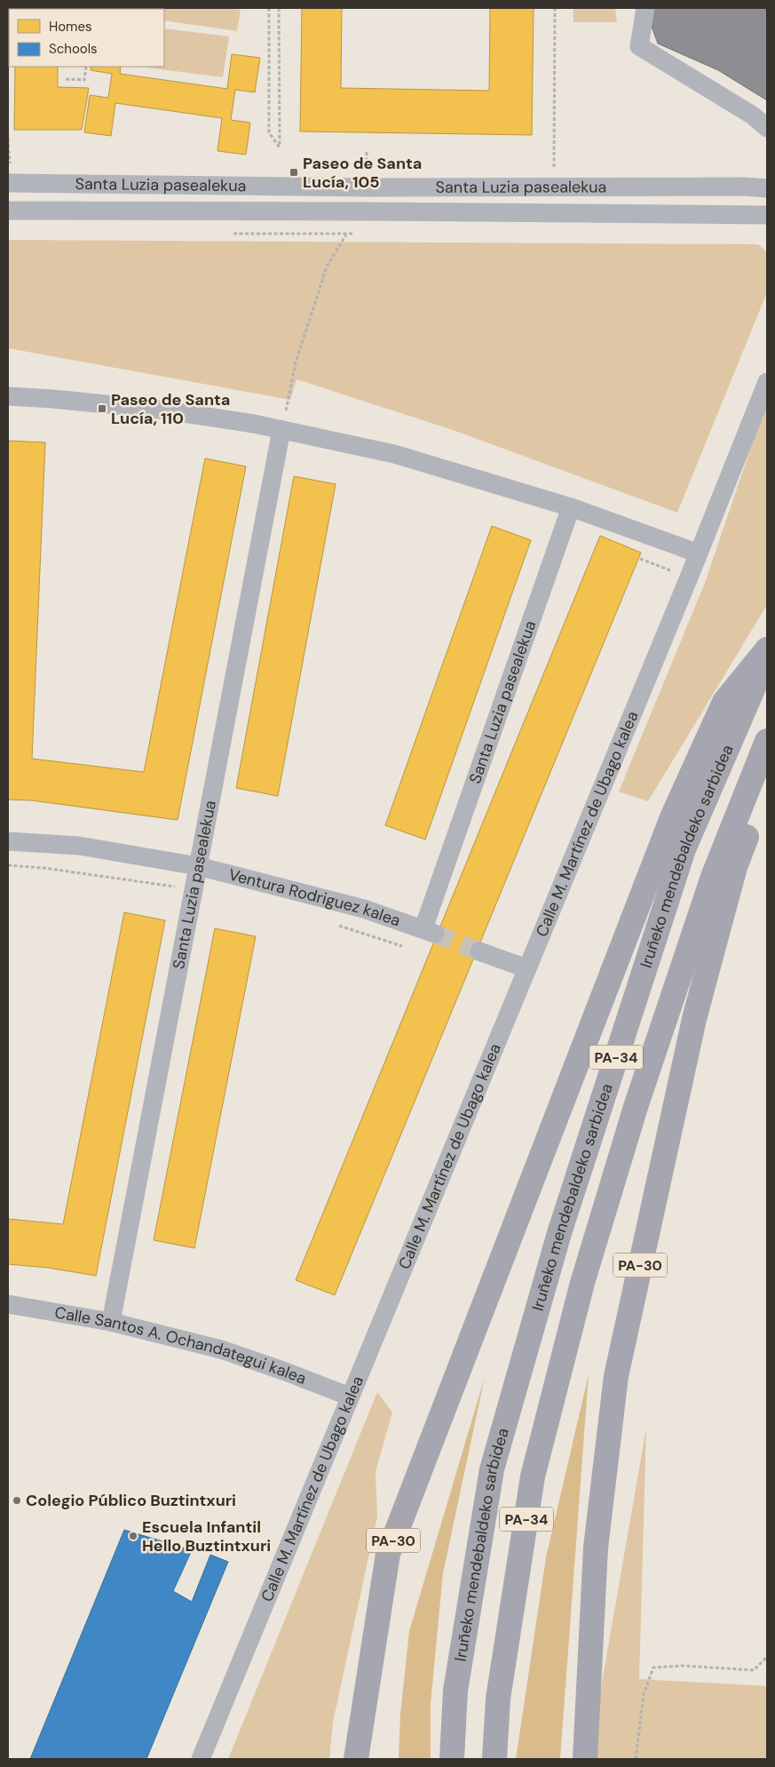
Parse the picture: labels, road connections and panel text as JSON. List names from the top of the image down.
{
  "streets": {
    "highway": ["Iruñeko mendebaldeko sarbidea", "PA-34", "PA-30"],
    "street": [
      "Santa Luzia pasealekua",
      "Calle M. Martínez de Ubago kalea",
      "Ventura Rodriguez kalea",
      "Calle Santos A. Ochandategui kalea"
    ]
  },
  "crossings": [
    ["Santa Luzia pasealekua", "Ventura Rodriguez kalea"],
    ["Santa Luzia pasealekua", "Calle Santos A. Ochandategui kalea"],
    ["Calle M. Martínez de Ubago kalea", "Calle Santos A. Ochandategui kalea"]
  ],
  "places": {
    "transit": ["Paseo de Santa Lucía, 105", "Paseo de Santa Lucía, 110"],
    "other": ["Colegio Público Buztintxuri", "Escuela Infantil Hello Buztintxuri"]
  },
  "legend": ["Homes", "Schools"]
}
